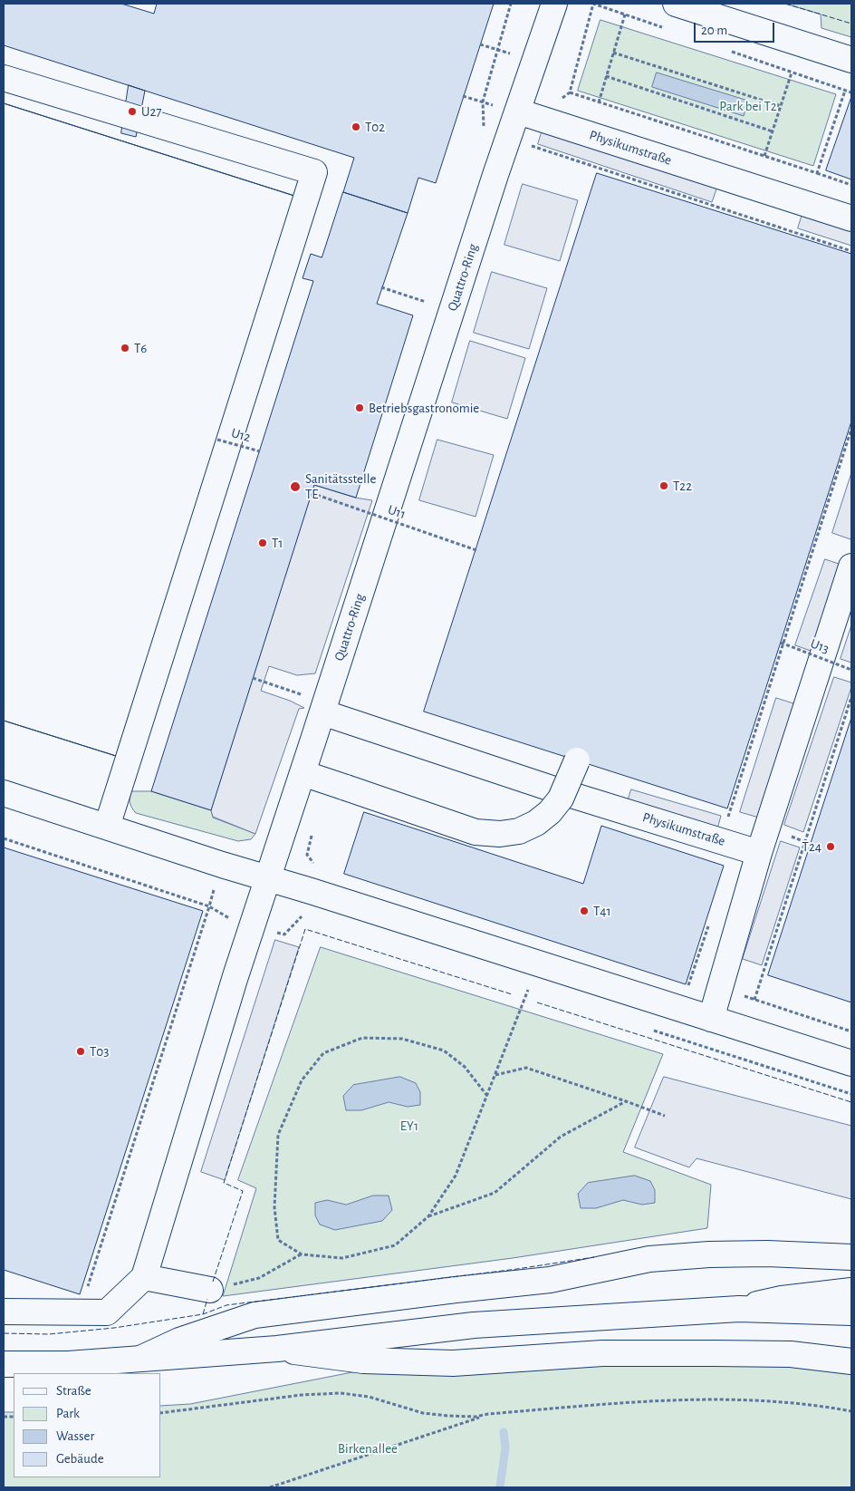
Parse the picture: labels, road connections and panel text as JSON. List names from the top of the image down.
{
  "streets": {
    "main road": ["Physikumstraße", "Quattro-Ring"],
    "path": ["U12", "U11", "U13"]
  },
  "crossings": [
    ["Physikumstraße", "Quattro-Ring"]
  ],
  "parks": ["Park bei T2", "EY1", "Birkenallee"],
  "places": [
    "U27",
    "T02",
    "T6",
    "Betriebsgastronomie",
    "T22",
    "Sanitätsstelle TE",
    "T1",
    "T24",
    "T41",
    "T03"
  ],
  "legend": [
    "Straße",
    "Park",
    "Wasser",
    "Gebäude"
  ],
  "scale_bar": "20 m"
}
